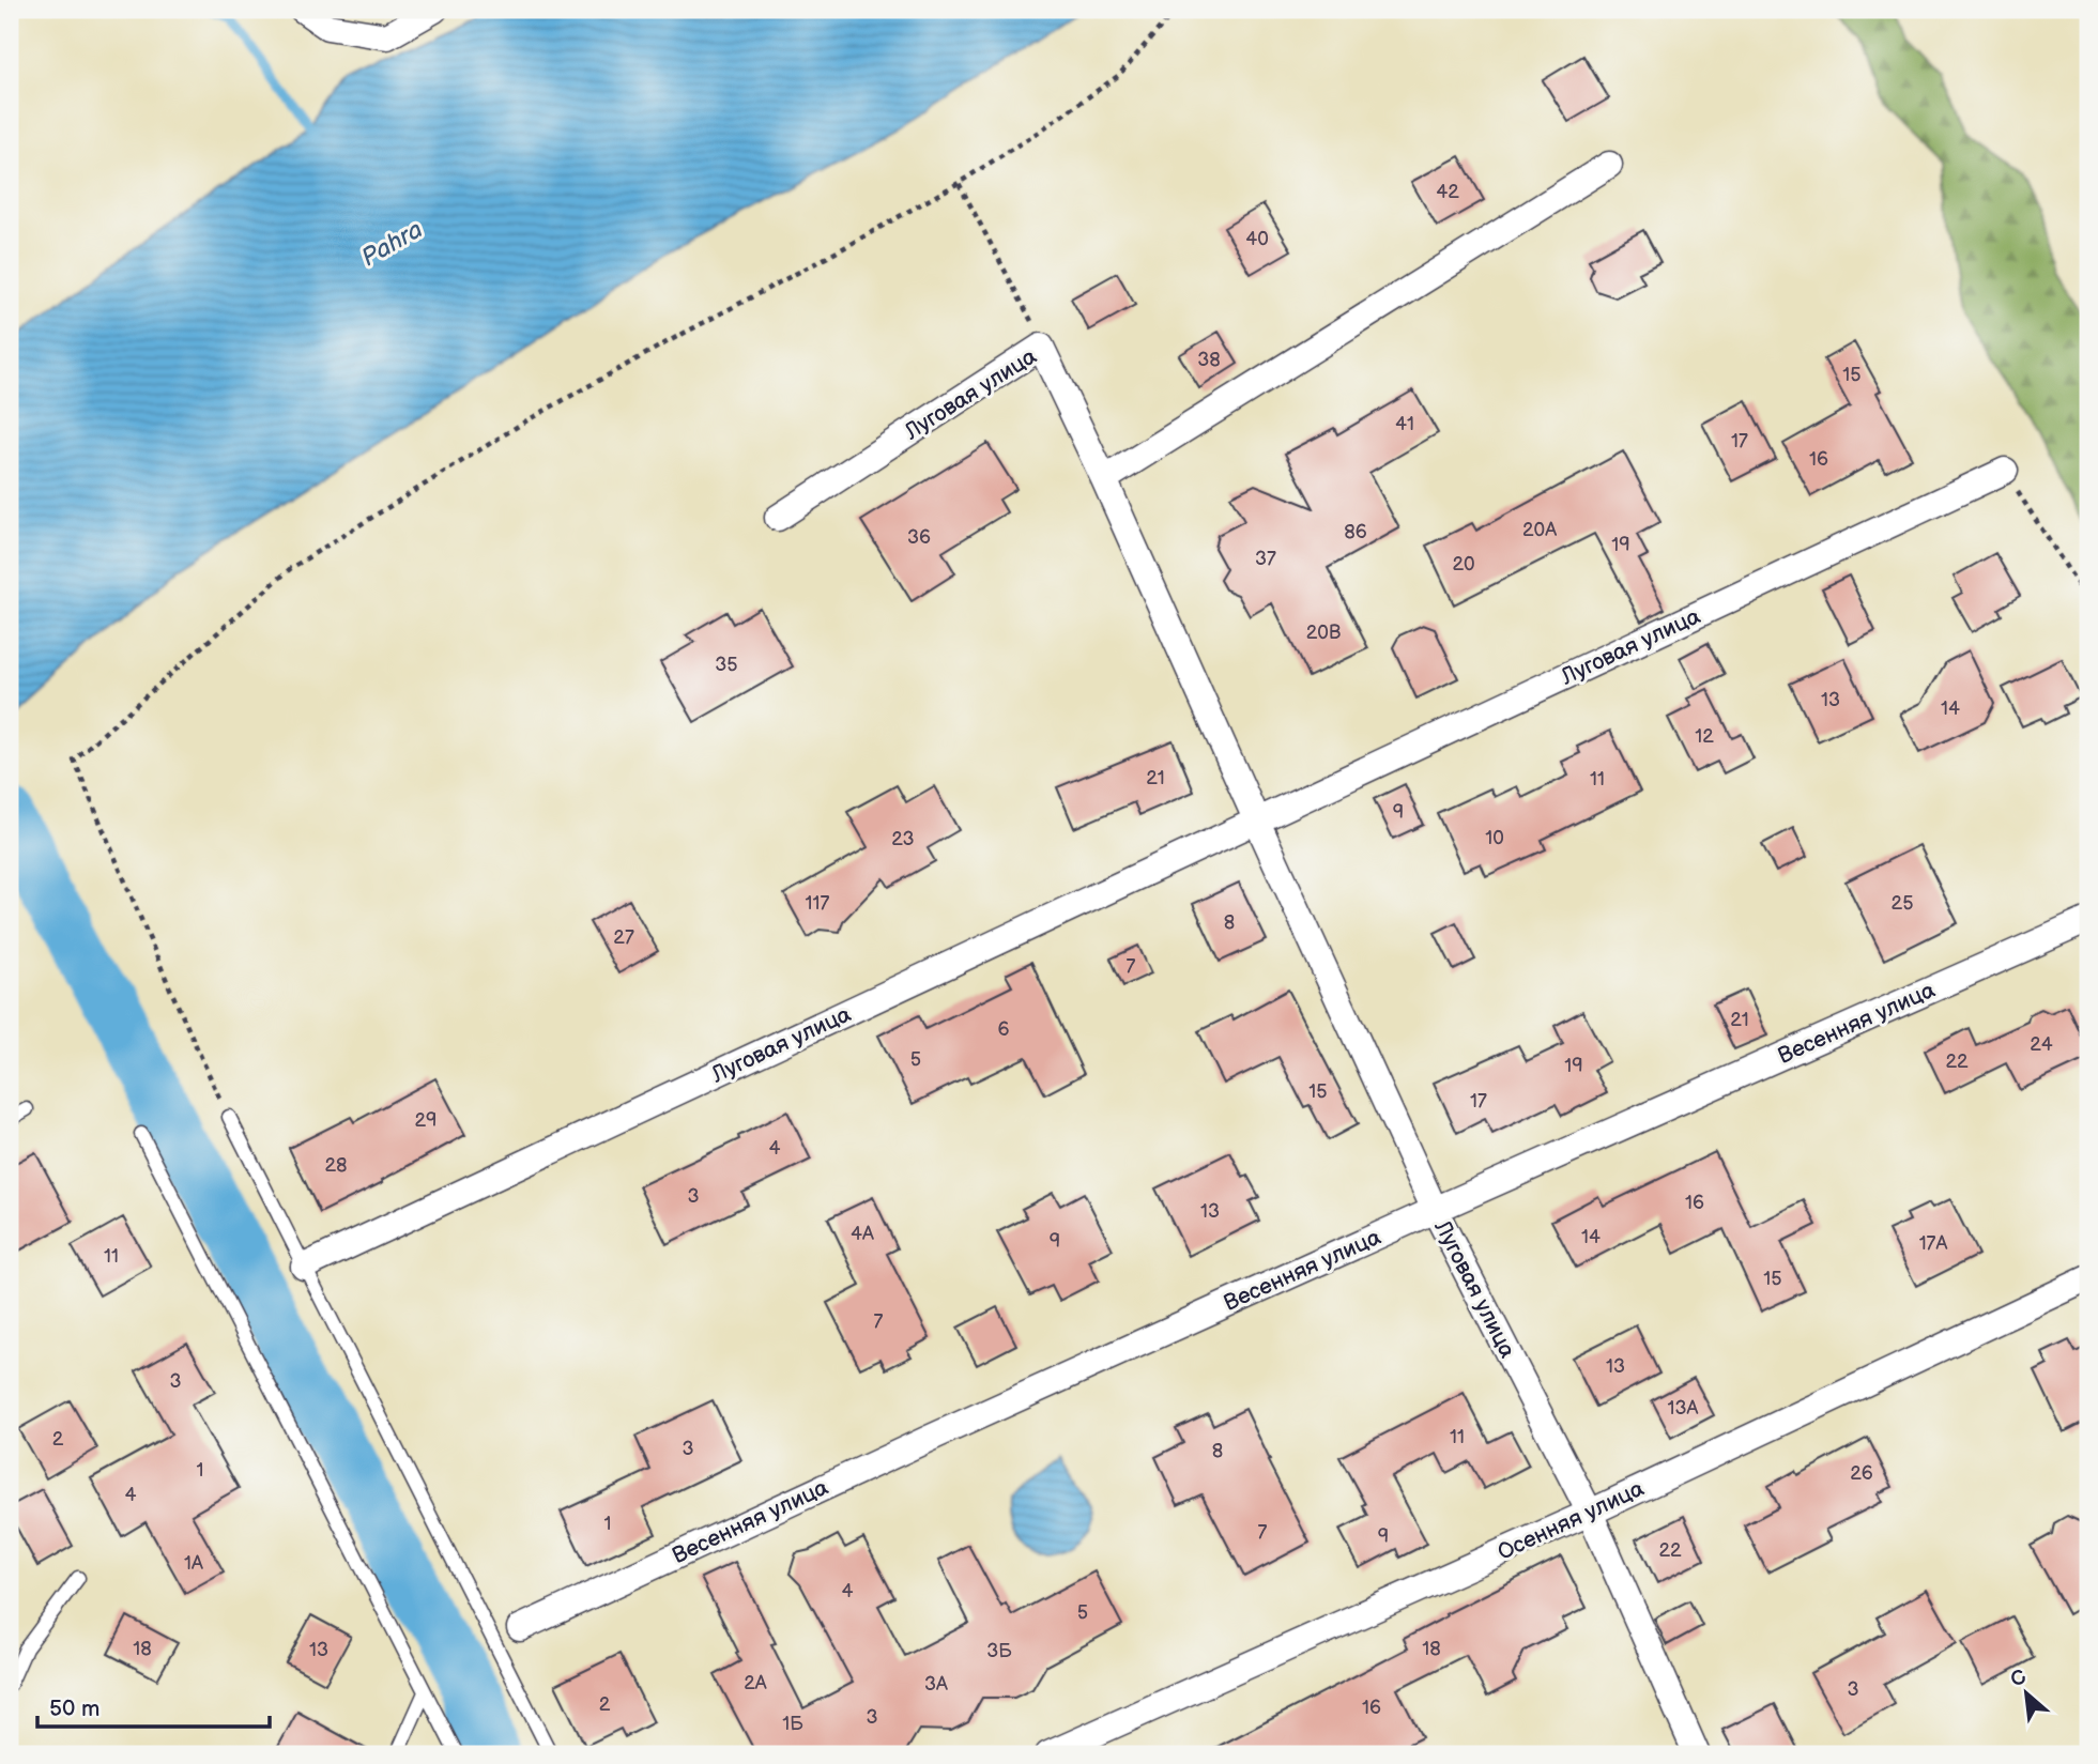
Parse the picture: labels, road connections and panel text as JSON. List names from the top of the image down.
{
  "streets": {
    "street": ["Луговая улица", "Весенняя улица", "Осенняя улица"]
  },
  "crossings": [
    ["Луговая улица", "Весенняя улица"],
    ["Луговая улица", "Осенняя улица"]
  ],
  "water": ["Pahra"],
  "house_numbers": [
    "42",
    "40",
    "38",
    "15",
    "41",
    "17",
    "16",
    "20А",
    "86",
    "36",
    "19",
    "37",
    "20",
    "20В",
    "35",
    "13",
    "14",
    "12",
    "21",
    "11",
    "9",
    "10",
    "23",
    "117",
    "25",
    "8",
    "27",
    "7",
    "21",
    "6",
    "24",
    "5",
    "22",
    "19",
    "15",
    "17",
    "29",
    "4",
    "28",
    "3",
    "16",
    "13",
    "4А",
    "14",
    "9",
    "17А",
    "11",
    "15",
    "7",
    "13",
    "3",
    "13А",
    "11",
    "2",
    "3",
    "8",
    "1",
    "26",
    "4",
    "1",
    "7",
    "9",
    "22",
    "1А",
    "4",
    "5",
    "18",
    "18",
    "13",
    "3Б",
    "2А",
    "3А",
    "3",
    "2",
    "16",
    "3",
    "1Б"
  ],
  "scale_bar": "50 m",
  "north": "top left"
}
